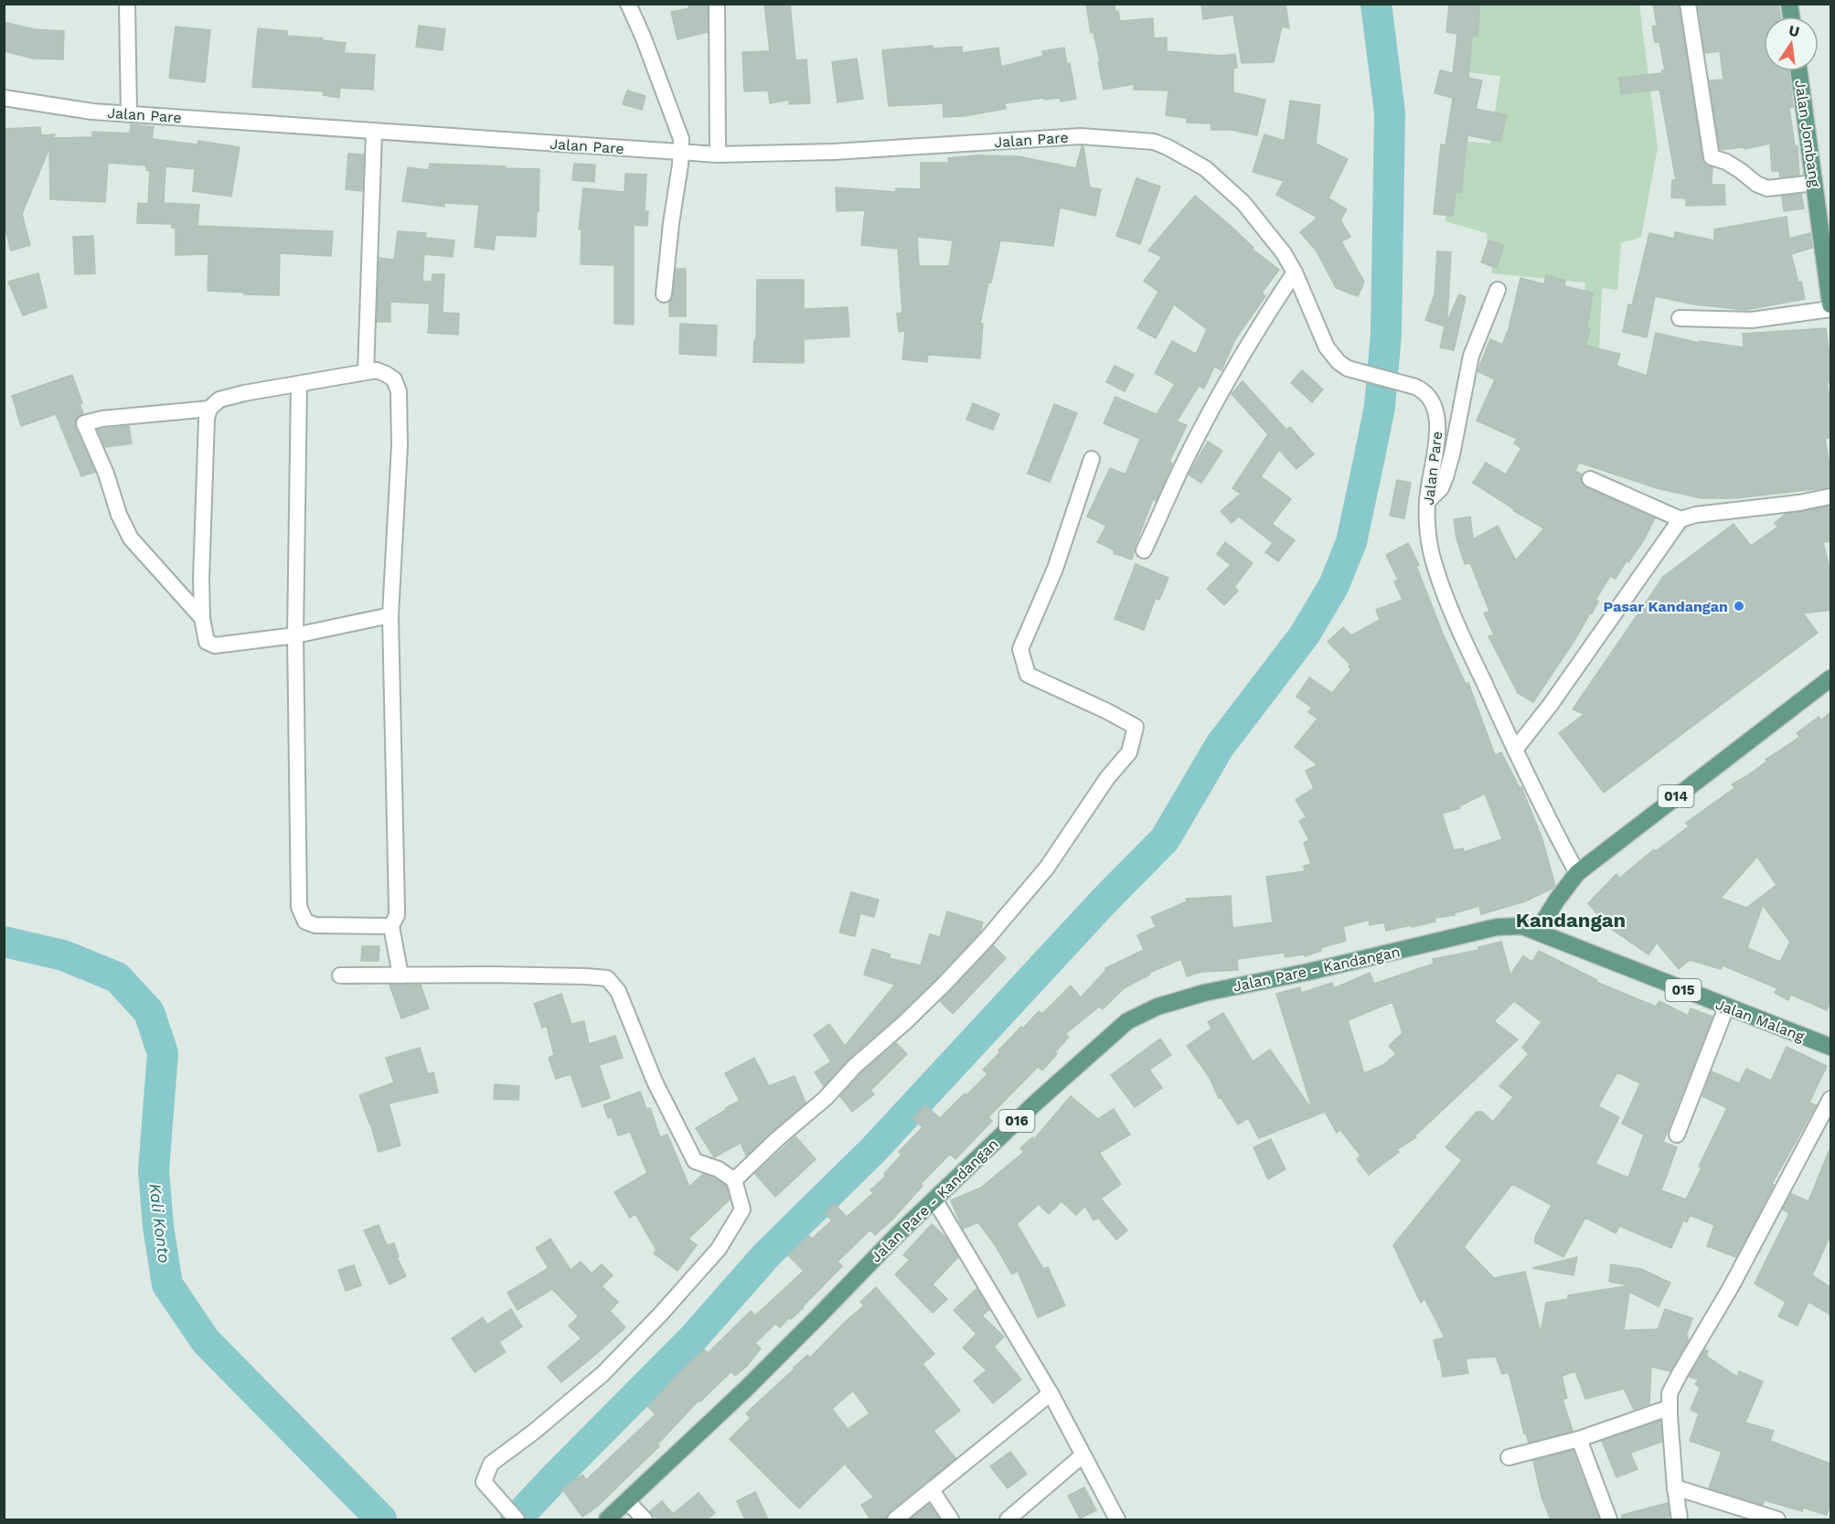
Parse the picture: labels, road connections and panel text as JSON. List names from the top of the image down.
{
  "streets": {
    "main road": [
      "Jalan Jombang",
      "014",
      "Jalan Pare - Kandangan",
      "015",
      "Jalan Malang",
      "016"
    ],
    "street": ["Jalan Pare"]
  },
  "crossings": [
    ["Jalan Pare", "014"],
    ["014", "Jalan Pare - Kandangan"],
    ["014", "Jalan Malang"],
    ["Jalan Pare - Kandangan", "Jalan Malang"]
  ],
  "districts": ["Kandangan"],
  "water": ["Kali Konto"],
  "places": ["Pasar Kandangan"],
  "north": "top"
}
